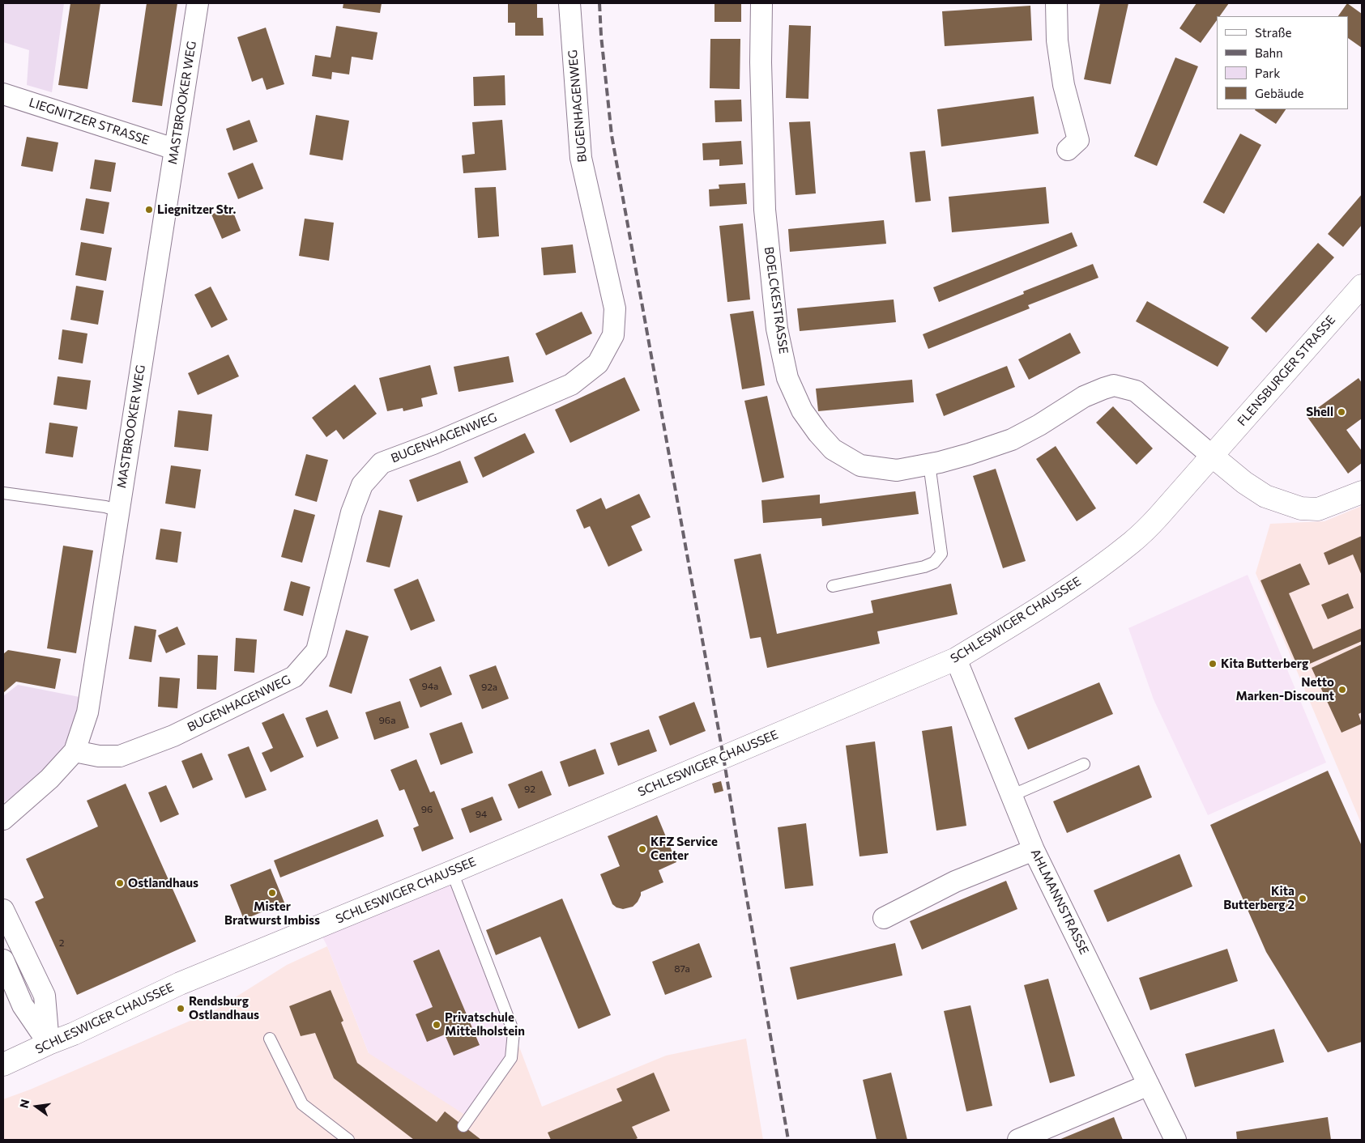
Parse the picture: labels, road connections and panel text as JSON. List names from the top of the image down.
{
  "streets": {
    "main road": ["FLENSBURGER STRASSE", "SCHLESWIGER CHAUSSEE"],
    "street": [
      "MASTBROOKER WEG",
      "BUGENHAGENWEG",
      "LIEGNITZER STRASSE",
      "BOELCKESTRASSE",
      "AHLMANNSTRASSE"
    ]
  },
  "crossings": [
    ["MASTBROOKER WEG", "BUGENHAGENWEG"],
    ["MASTBROOKER WEG", "LIEGNITZER STRASSE"],
    ["BOELCKESTRASSE", "FLENSBURGER STRASSE"],
    ["BOELCKESTRASSE", "SCHLESWIGER CHAUSSEE"],
    ["FLENSBURGER STRASSE", "SCHLESWIGER CHAUSSEE"],
    ["SCHLESWIGER CHAUSSEE", "AHLMANNSTRASSE"]
  ],
  "places": [
    "Liegnitzer Str.",
    "Shell",
    "Kita Butterberg",
    "Netto Marken-Discount",
    "KFZ Service Center",
    "Ostlandhaus",
    "Mister Bratwurst Imbiss",
    "Kita Butterberg 2",
    "Rendsburg Ostlandhaus",
    "Privatschule Mittelholstein"
  ],
  "house_numbers": [
    "94a",
    "92a",
    "96a",
    "92",
    "96",
    "94",
    "2",
    "87a"
  ],
  "legend": [
    "Straße",
    "Bahn",
    "Park",
    "Gebäude"
  ],
  "north": "left"
}
